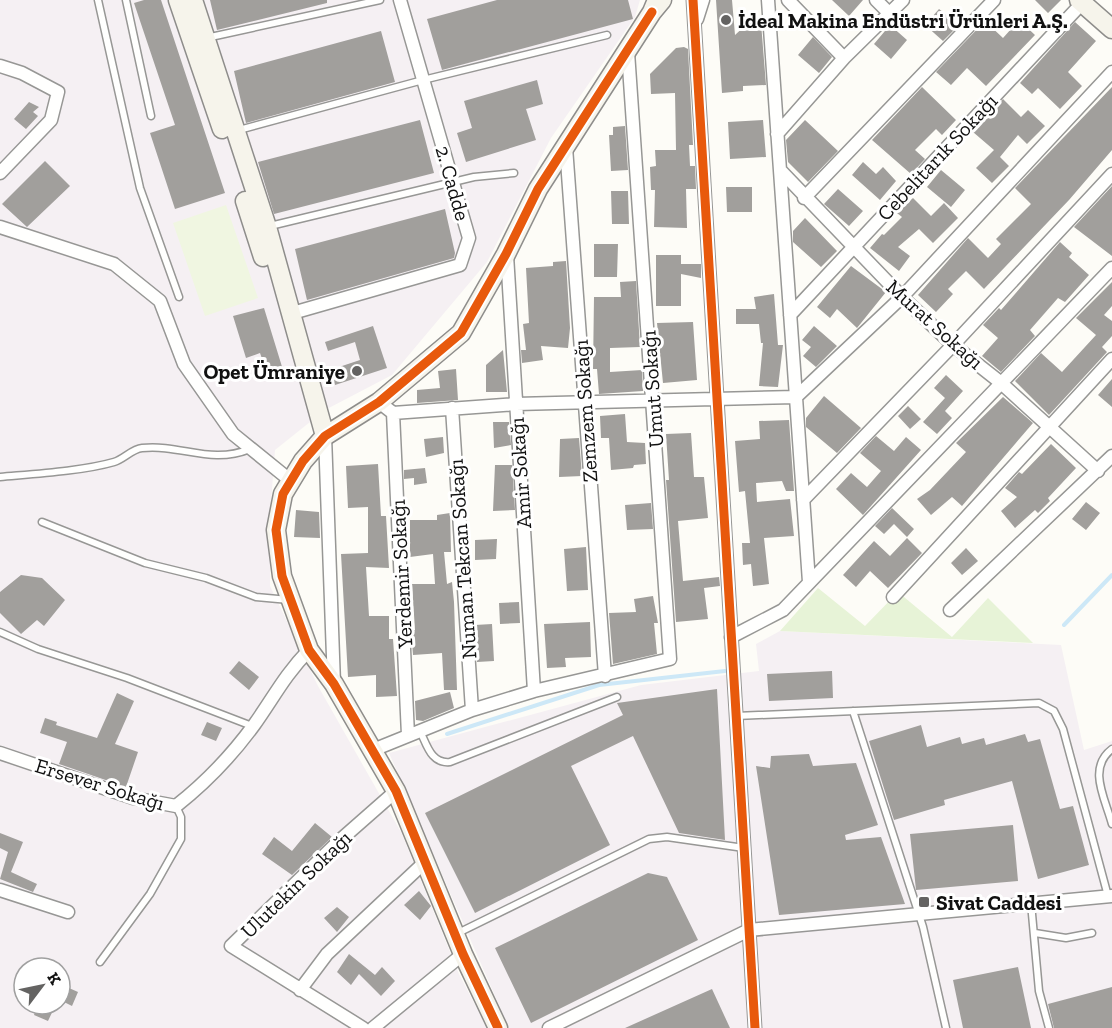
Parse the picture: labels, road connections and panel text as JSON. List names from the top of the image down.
{
  "streets": {
    "street": [
      "Cebelitarık Sokağı",
      "2. Cadde",
      "Murat Sokağı",
      "Umut Sokağı",
      "Zemzem Sokağı",
      "Amir Sokağı",
      "Numan Tekcan Sokağı",
      "Yerdemir Sokağı",
      "Ersever Sokağı",
      "Ulutekin Sokağı"
    ]
  },
  "crossings": [
    ["Cebelitarık Sokağı", "Murat Sokağı"],
    ["Umut Sokağı", "Zemzem Sokağı"]
  ],
  "places": {
    "other": ["İdeal Makina Endüstri Ürünleri A.Ş.", "Opet Ümraniye"],
    "transit": ["Sivat Caddesi"]
  },
  "north": "top right"
}
